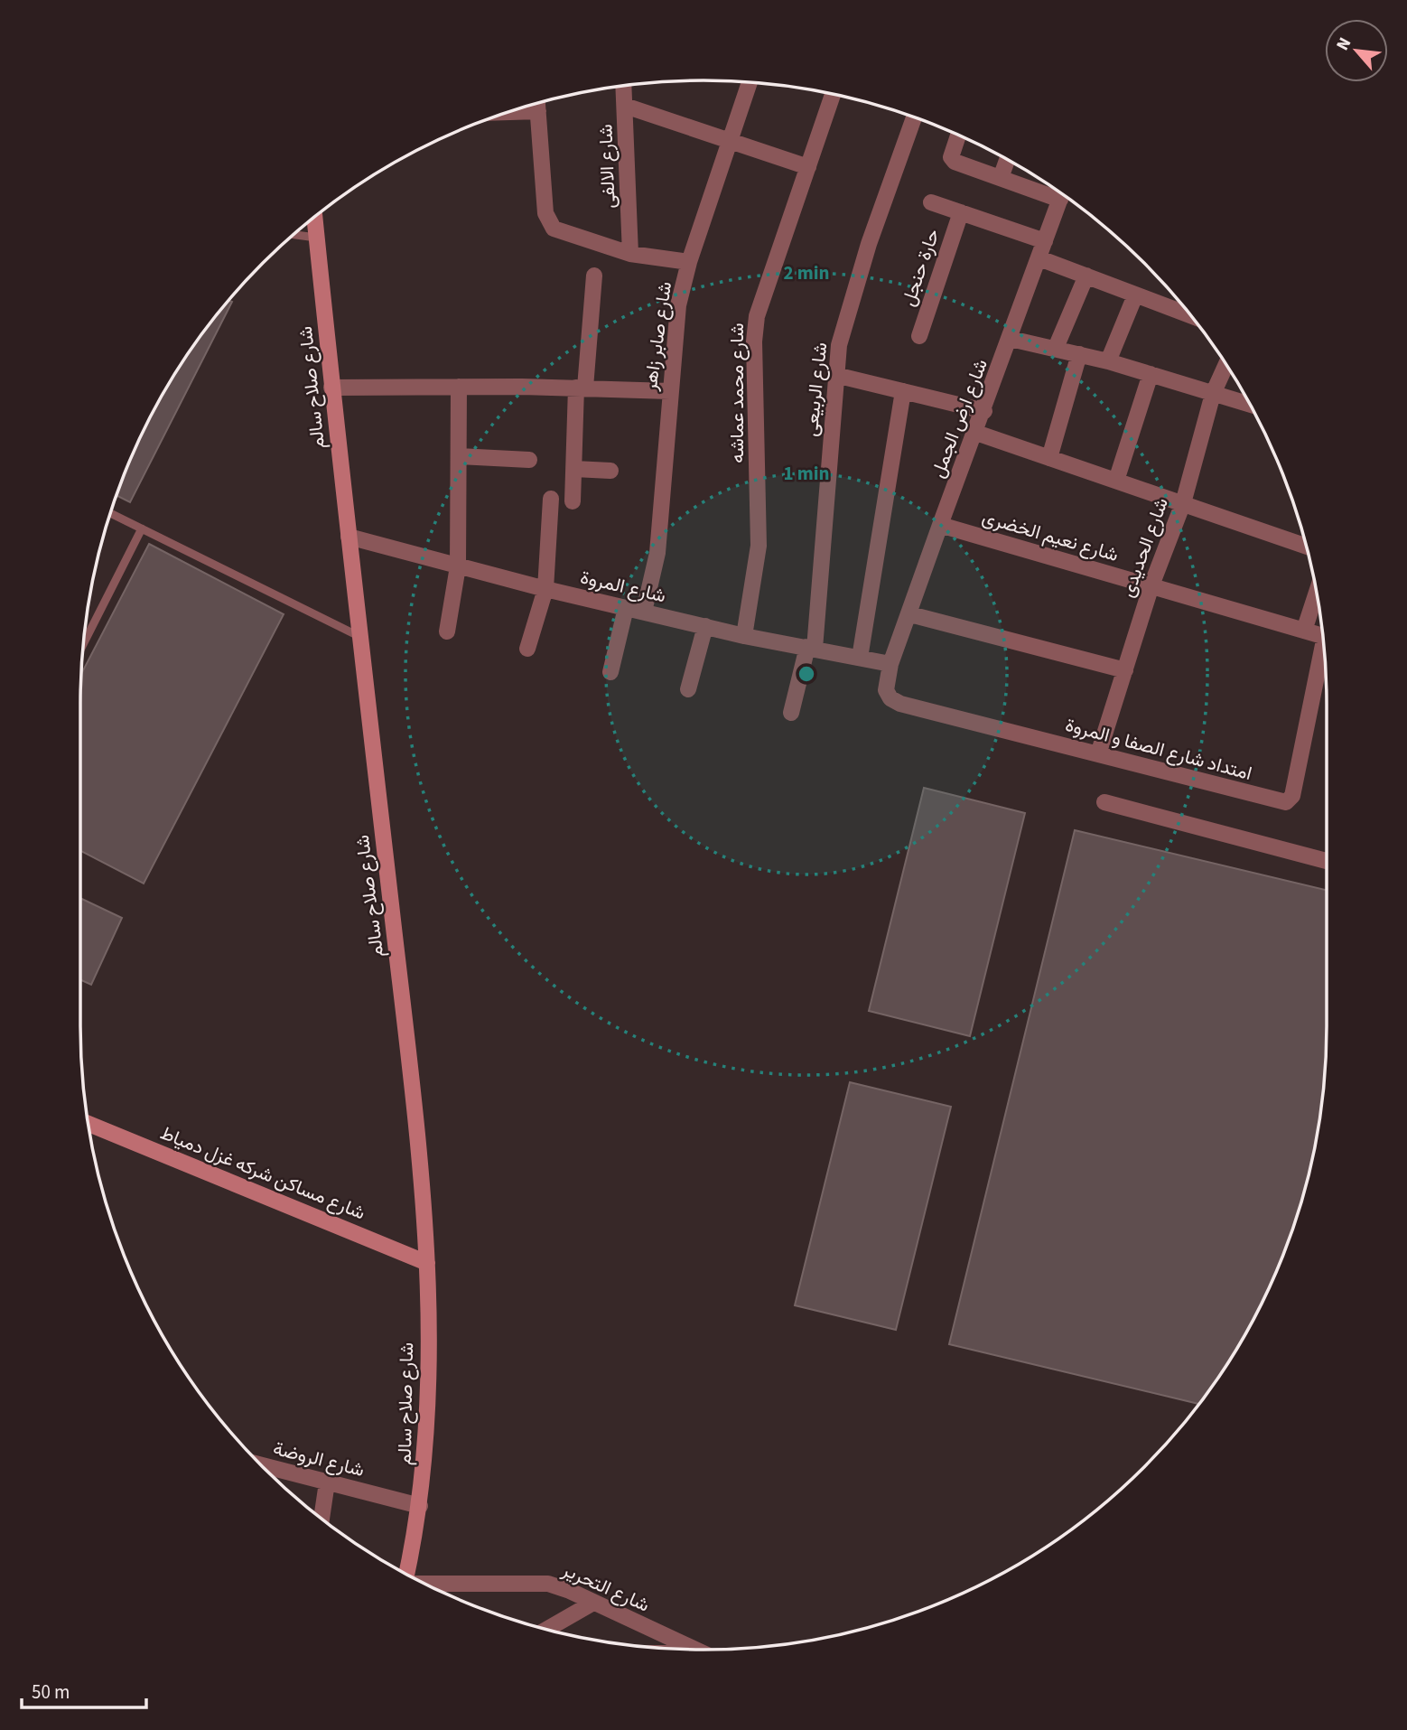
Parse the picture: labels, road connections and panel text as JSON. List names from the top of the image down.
{
  "streets": {
    "street": [
      "شارع الالفى",
      "حارة حنجل",
      "شارع صابر زاهر",
      "شارع صلاح سالم",
      "شارع الربيعى",
      "شارع محمد عماشه",
      "شارع ارض الجمل",
      "شارع نعيم الخضرى",
      "شارع الحديدى",
      "شارع المروة",
      "امتداد شارع الصفا و المروة",
      "شارع مساكن شركه غزل دمياط",
      "شارع الروضة",
      "شارع التحرير"
    ]
  },
  "crossings": [
    ["حارة حنجل", "شارع ارض الجمل"],
    ["شارع صابر زاهر", "شارع المروة"],
    ["شارع صلاح سالم", "شارع المروة"],
    ["شارع صلاح سالم", "شارع مساكن شركه غزل دمياط"],
    ["شارع صلاح سالم", "شارع الروضة"],
    ["شارع الربيعى", "شارع المروة"],
    ["شارع محمد عماشه", "شارع المروة"],
    ["شارع ارض الجمل", "شارع نعيم الخضرى"],
    ["شارع ارض الجمل", "شارع المروة"],
    ["شارع ارض الجمل", "امتداد شارع الصفا و المروة"],
    ["شارع نعيم الخضرى", "شارع الحديدى"],
    ["شارع الحديدى", "امتداد شارع الصفا و المروة"],
    ["شارع المروة", "امتداد شارع الصفا و المروة"]
  ],
  "scale_bar": "50 m",
  "north": "top left",
  "rings": ["2 min", "1 min"]
}
